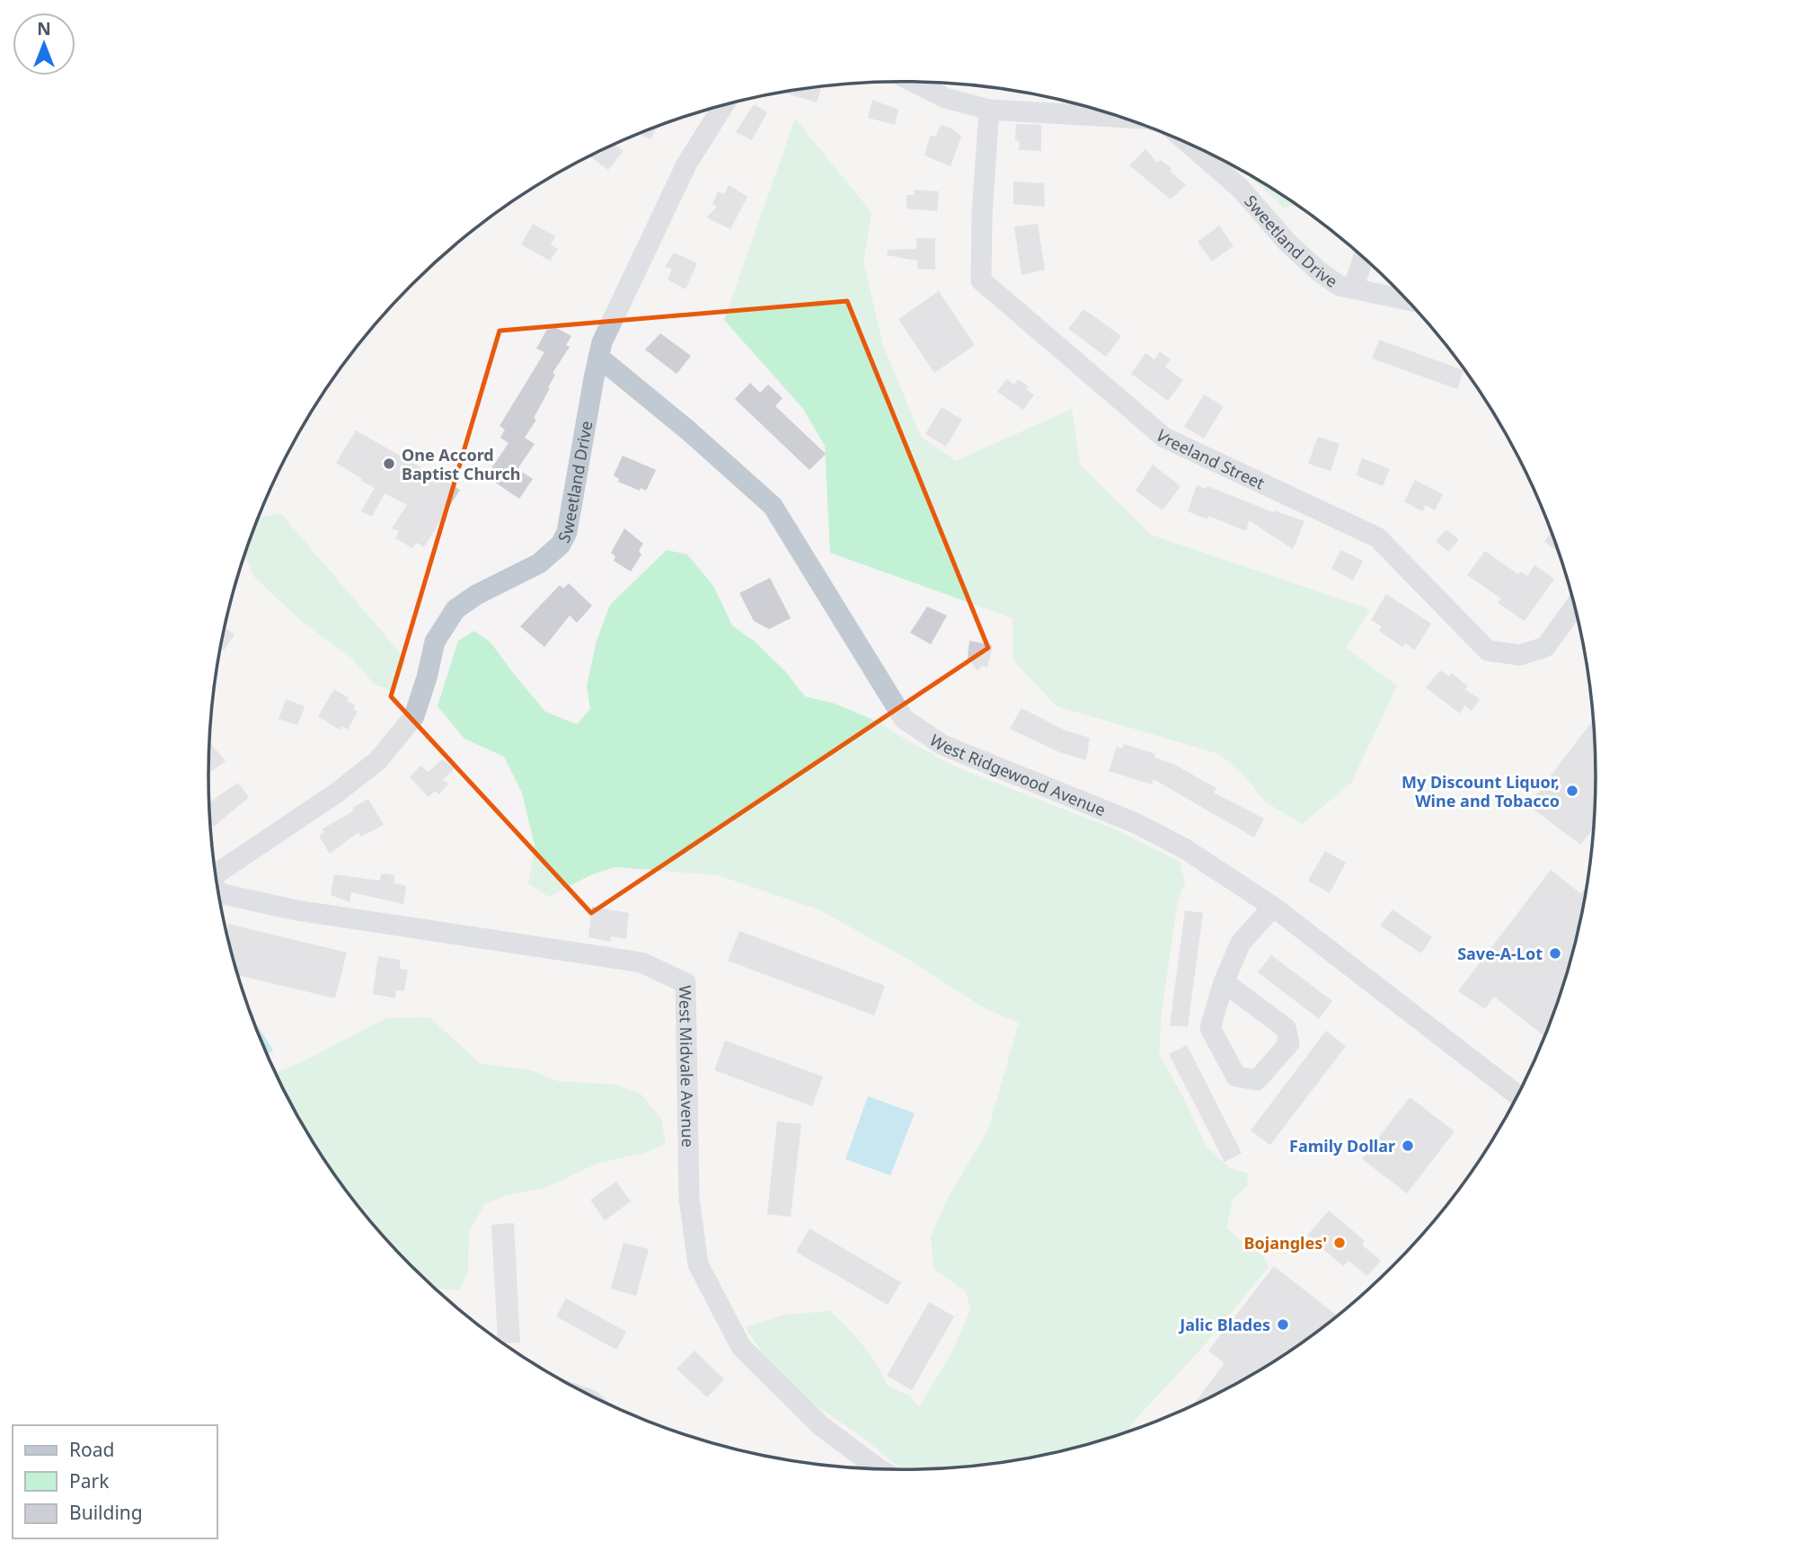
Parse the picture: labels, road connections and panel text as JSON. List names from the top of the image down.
{
  "streets": {
    "street": [
      "Sweetland Drive",
      "Vreeland Street",
      "West Ridgewood Avenue",
      "West Midvale Avenue"
    ]
  },
  "crossings": [
    ["Sweetland Drive", "Vreeland Street"],
    ["Sweetland Drive", "West Ridgewood Avenue"]
  ],
  "places": [
    "One Accord Baptist Church",
    "My Discount Liquor, Wine and Tobacco",
    "Save-A-Lot",
    "Family Dollar",
    "Bojangles'",
    "Jalic Blades"
  ],
  "legend": ["Road", "Park", "Building"],
  "north": "top"
}
